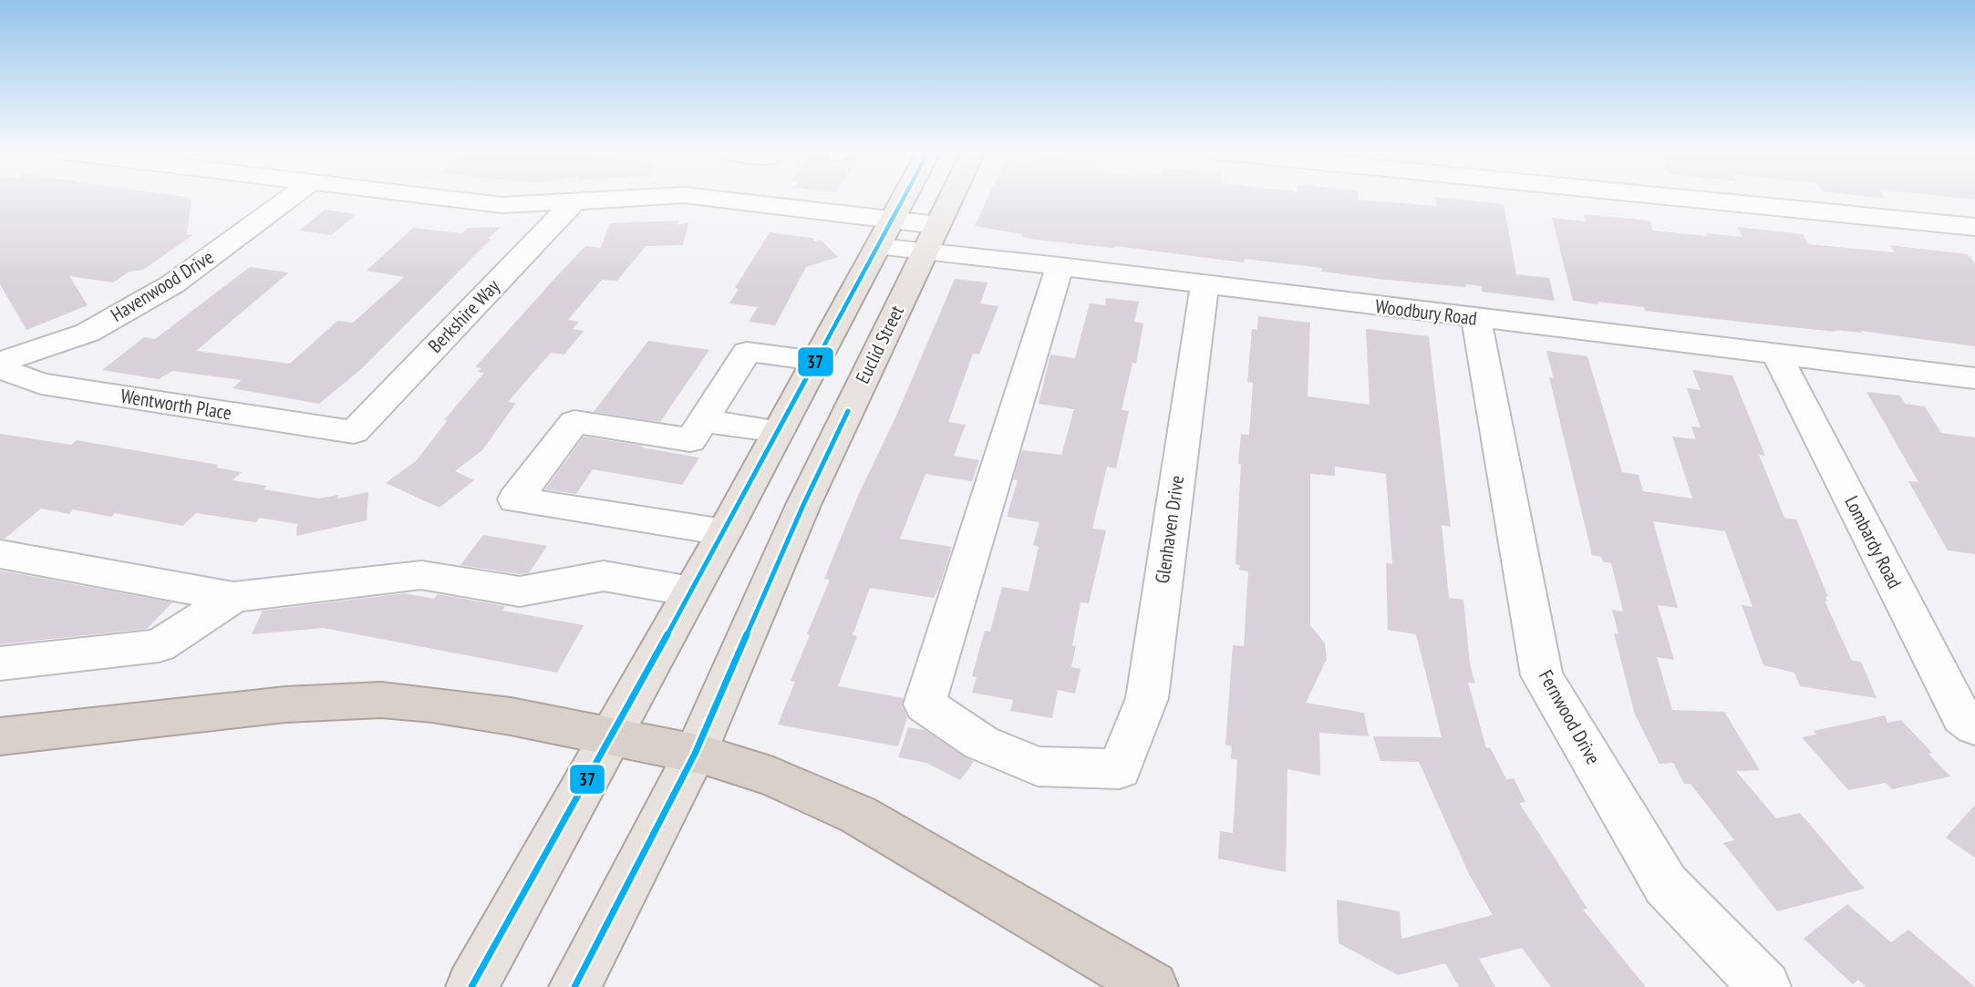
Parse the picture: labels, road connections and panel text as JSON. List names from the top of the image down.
{
  "streets": {
    "main road": ["Euclid Street"],
    "street": [
      "Havenwood Drive",
      "Woodbury Road",
      "Berkshire Way",
      "Wentworth Place",
      "Glenhaven Drive",
      "Lombardy Road",
      "Fernwood Drive"
    ]
  },
  "crossings": [
    ["Woodbury Road", "Berkshire Way"],
    ["Woodbury Road", "Euclid Street"],
    ["Woodbury Road", "Glenhaven Drive"],
    ["Woodbury Road", "Lombardy Road"],
    ["Woodbury Road", "Fernwood Drive"],
    ["Berkshire Way", "Wentworth Place"]
  ],
  "lines": ["transit line 37"]
}
